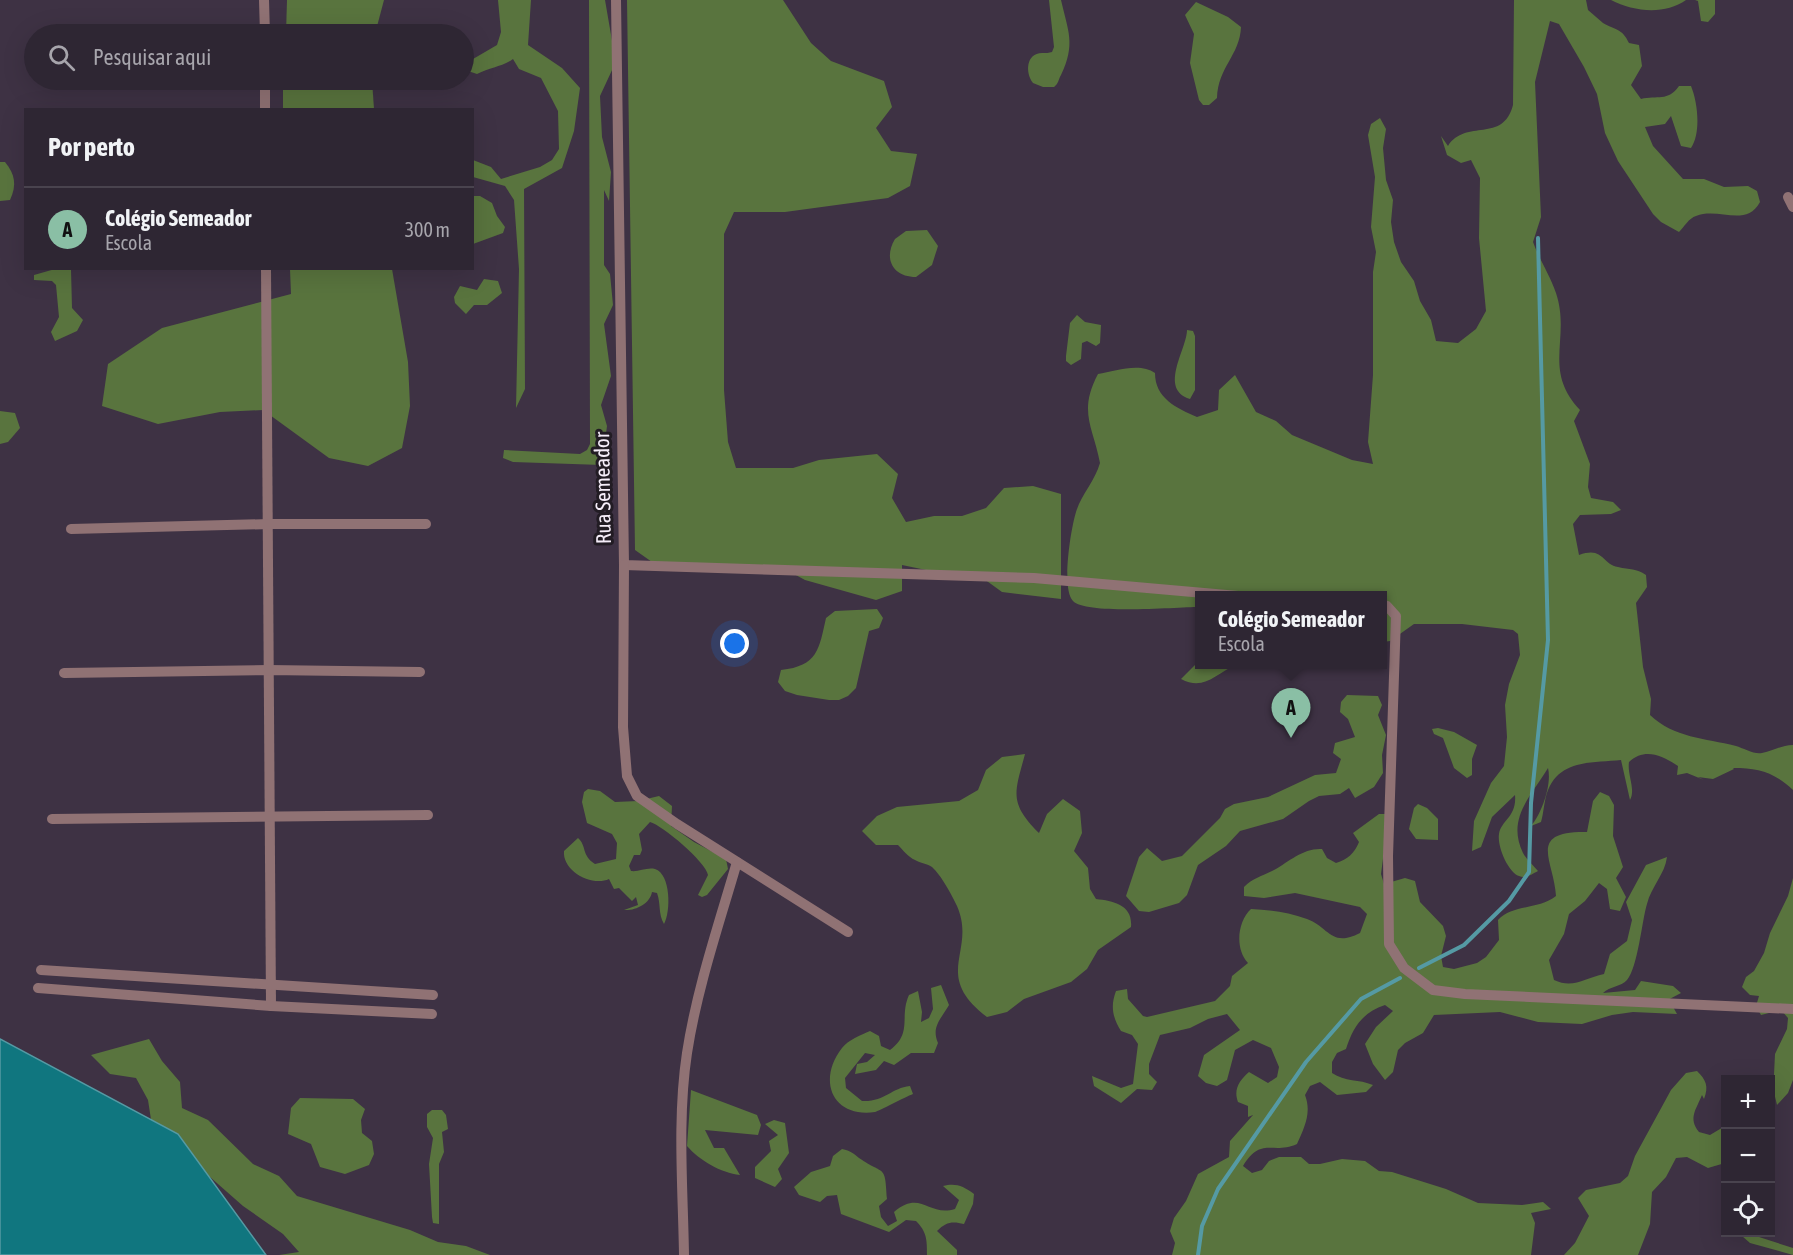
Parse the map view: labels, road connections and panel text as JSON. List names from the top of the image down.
{
  "streets": {
    "street": ["Rua Semeador"]
  },
  "page": {
    "search": "Pesquisar aqui",
    "heading": "Por perto",
    "list": [
      {
        "mark": "A",
        "name": "Colégio Semeador",
        "note": "Escola",
        "value": "300 m"
      }
    ],
    "popup": ["Colégio Semeador", "Escola"],
    "pins": "A",
    "map_buttons": ["+", "−"]
  }
}
